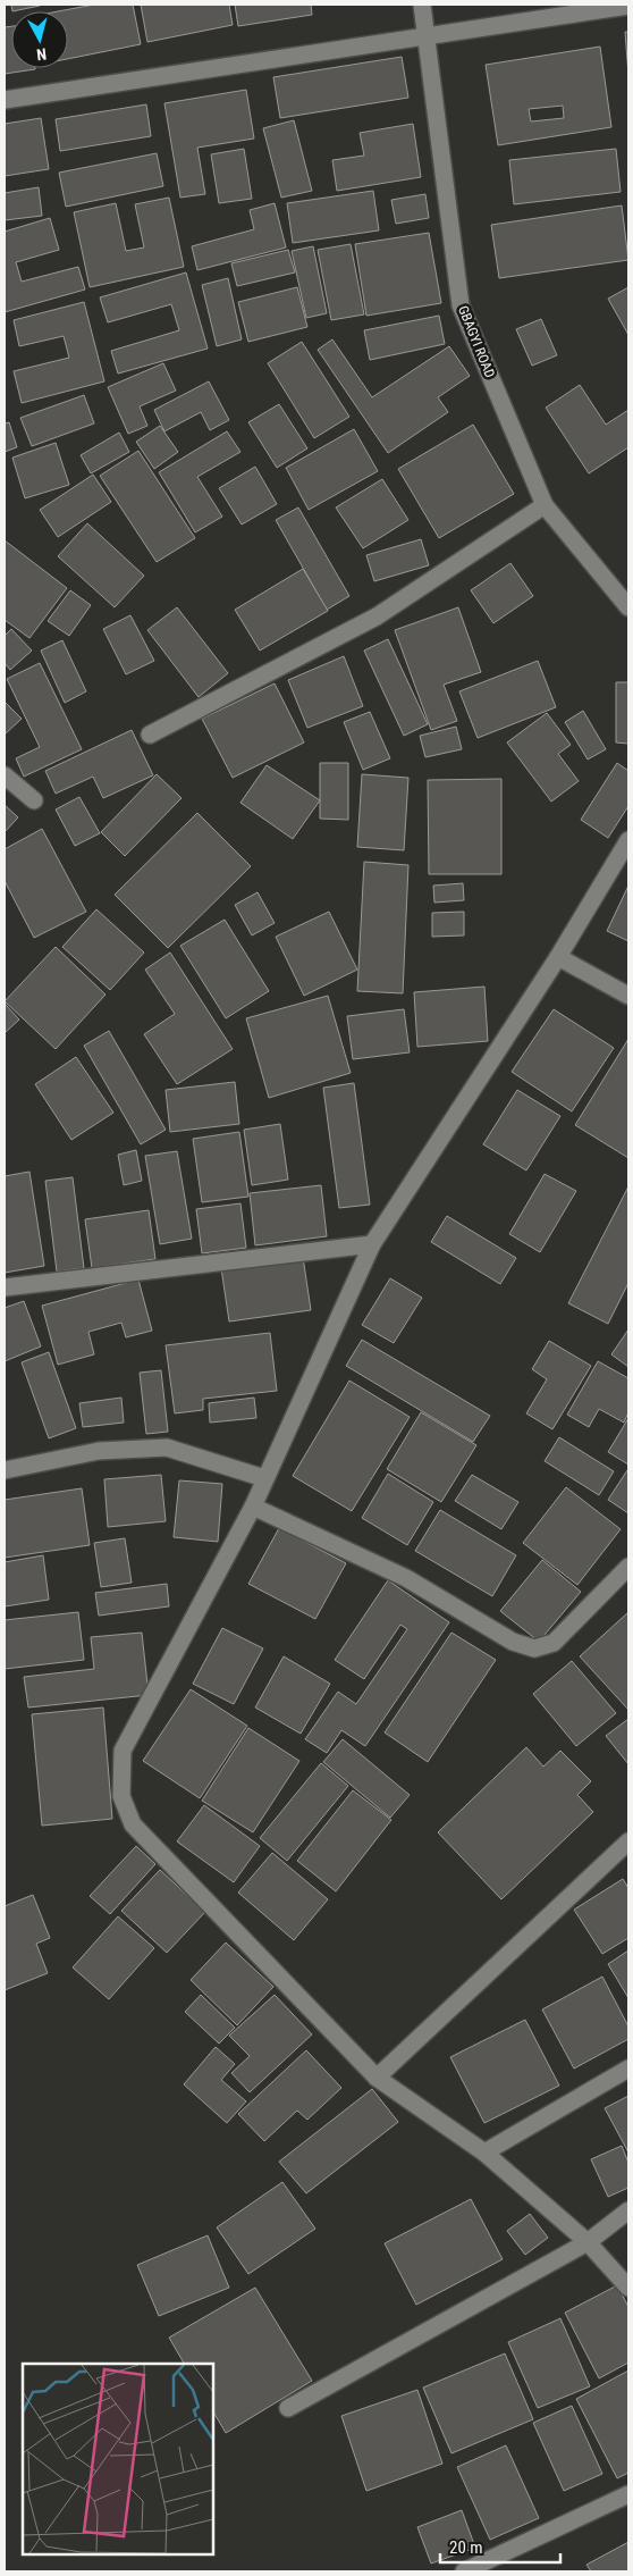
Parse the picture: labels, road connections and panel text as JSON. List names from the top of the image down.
{
  "streets": {
    "street": ["GBAGYI ROAD"]
  },
  "scale_bar": "20 m",
  "north": "bottom"
}
